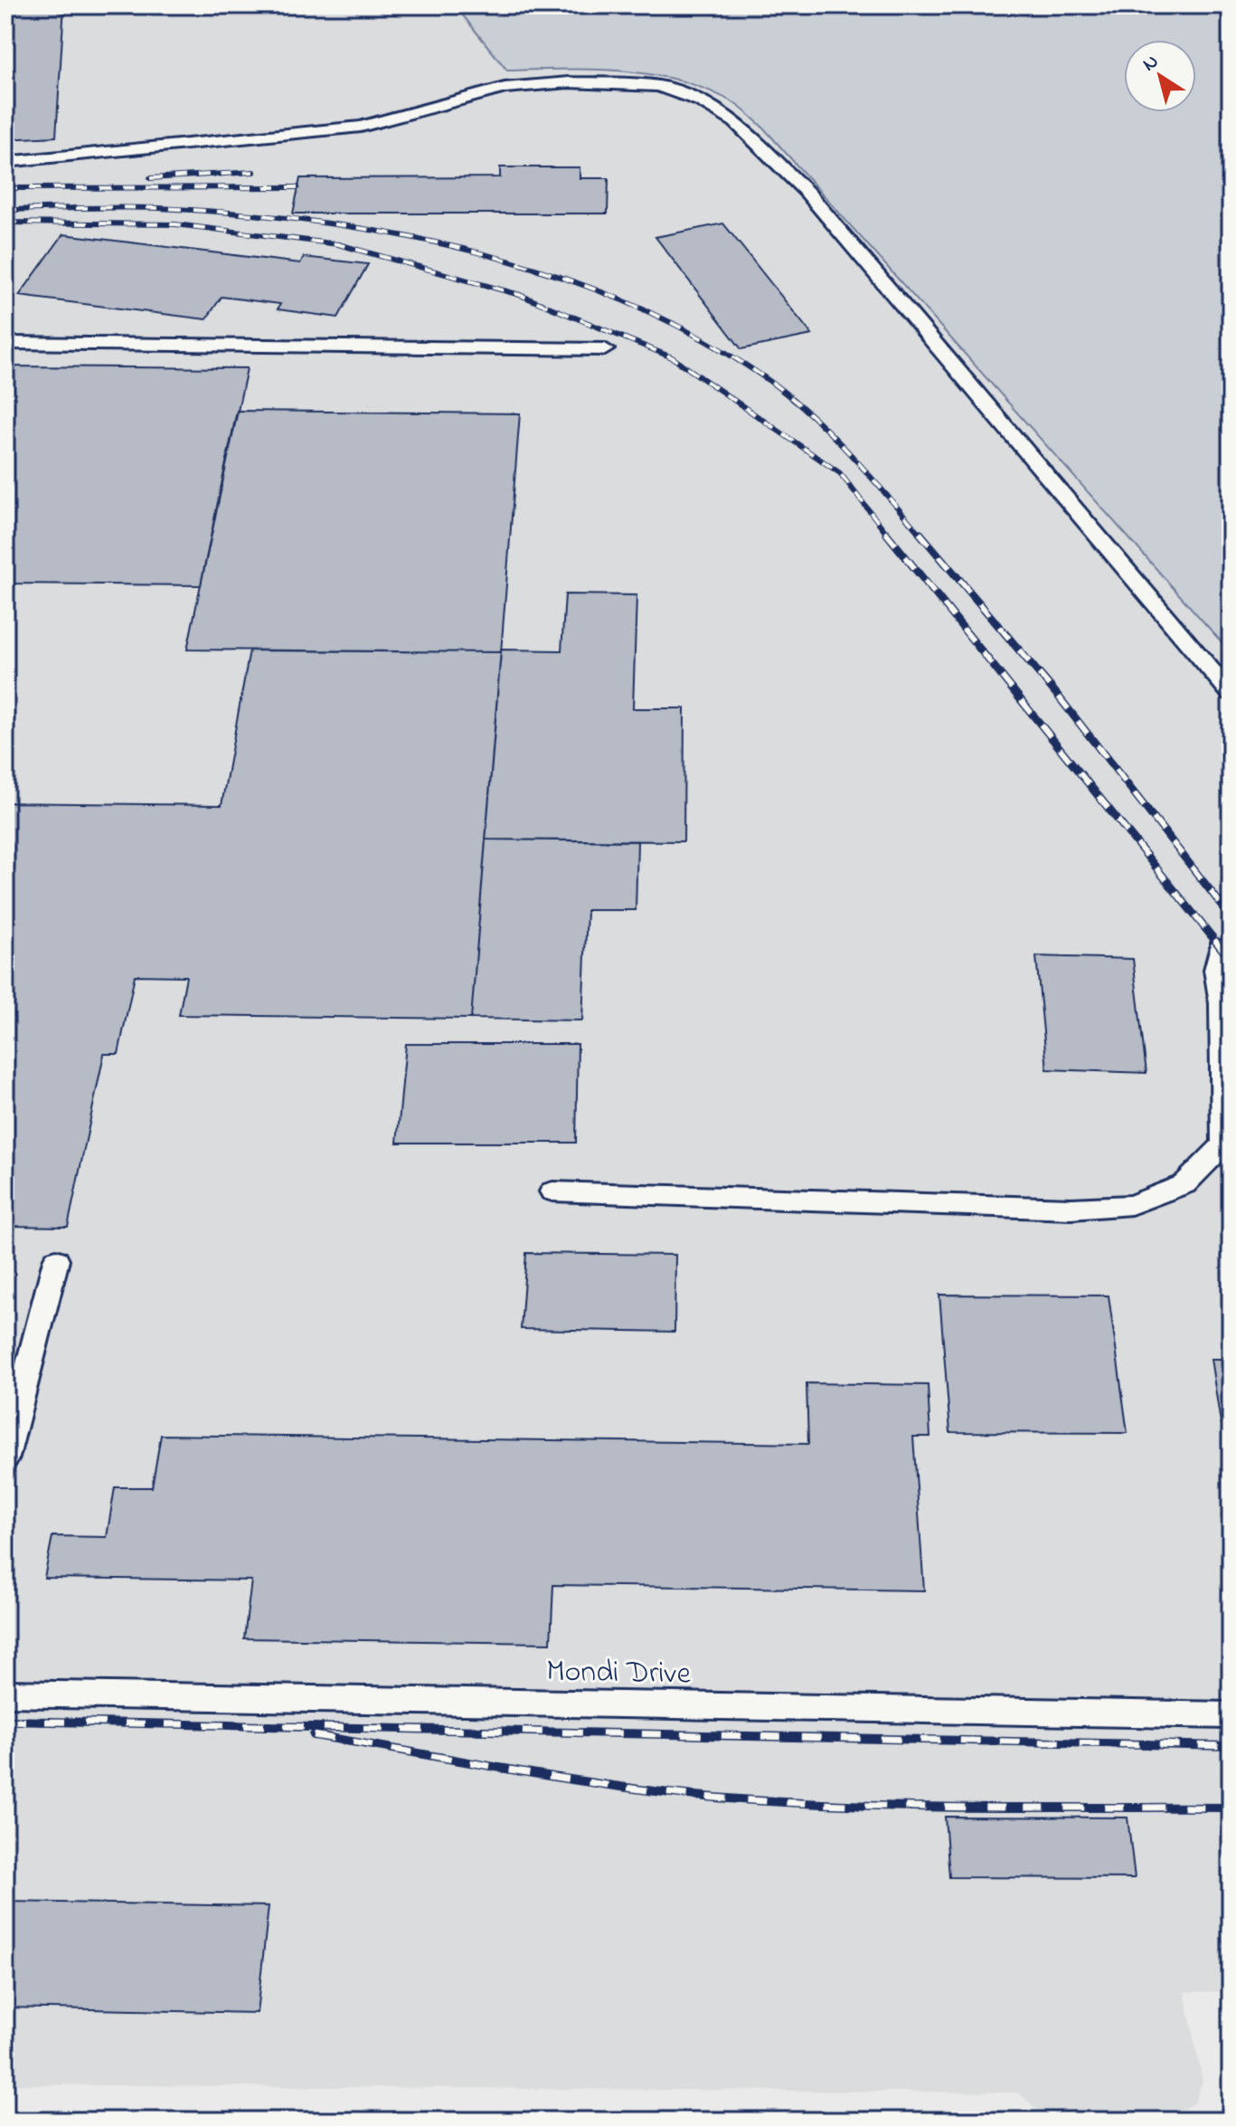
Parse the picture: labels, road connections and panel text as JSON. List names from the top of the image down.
{
  "streets": {
    "lane": ["Mondi Drive"]
  },
  "north": "top left"
}
